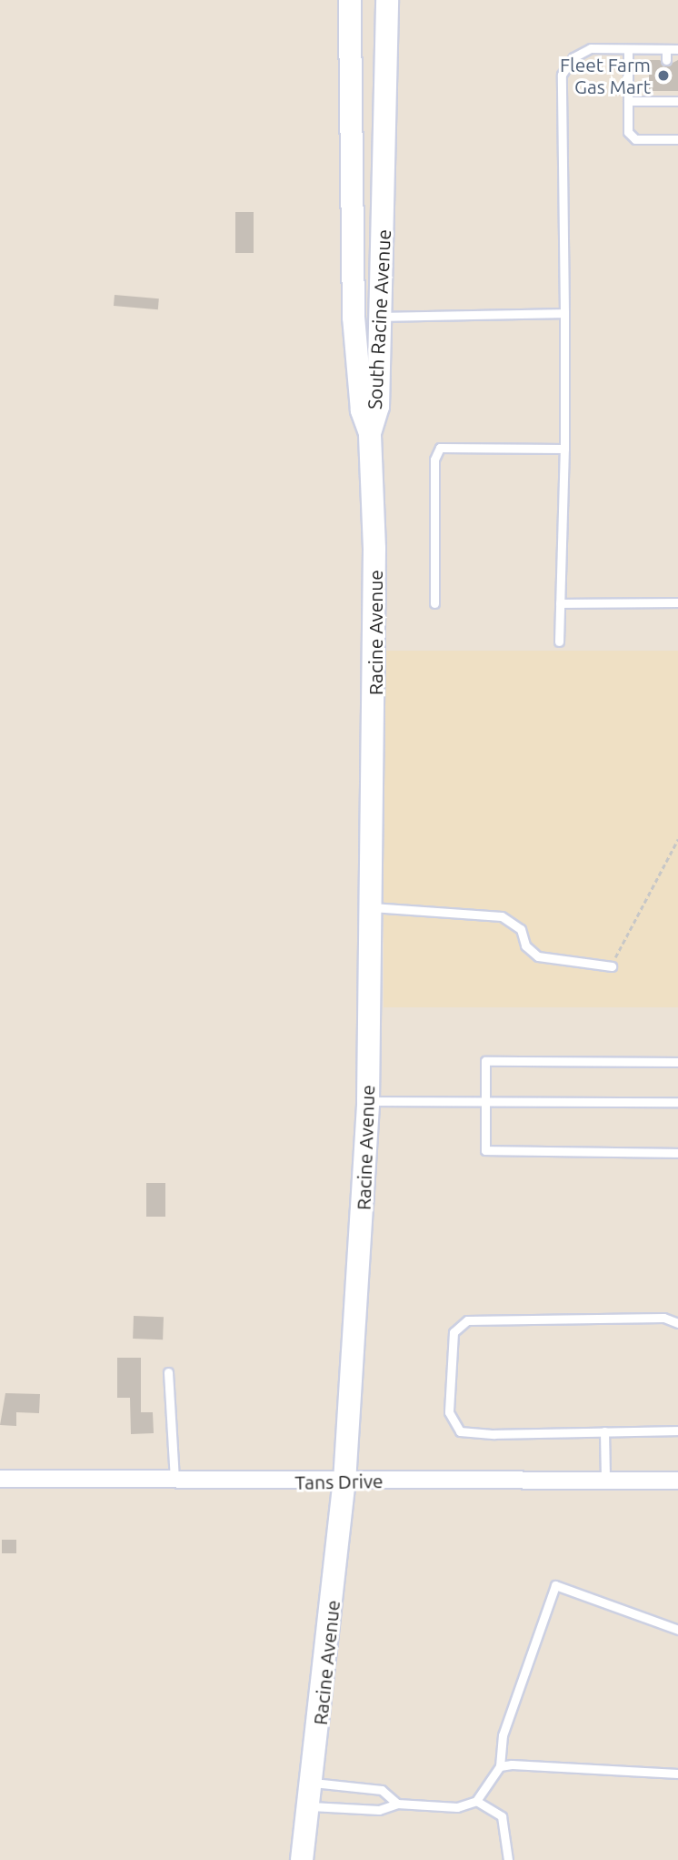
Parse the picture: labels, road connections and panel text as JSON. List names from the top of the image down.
{
  "streets": {
    "main road": ["South Racine Avenue", "Racine Avenue"],
    "street": ["Tans Drive"]
  },
  "crossings": [
    ["South Racine Avenue", "Racine Avenue"],
    ["Racine Avenue", "Tans Drive"]
  ],
  "places": ["Fleet Farm Gas Mart"]
}
